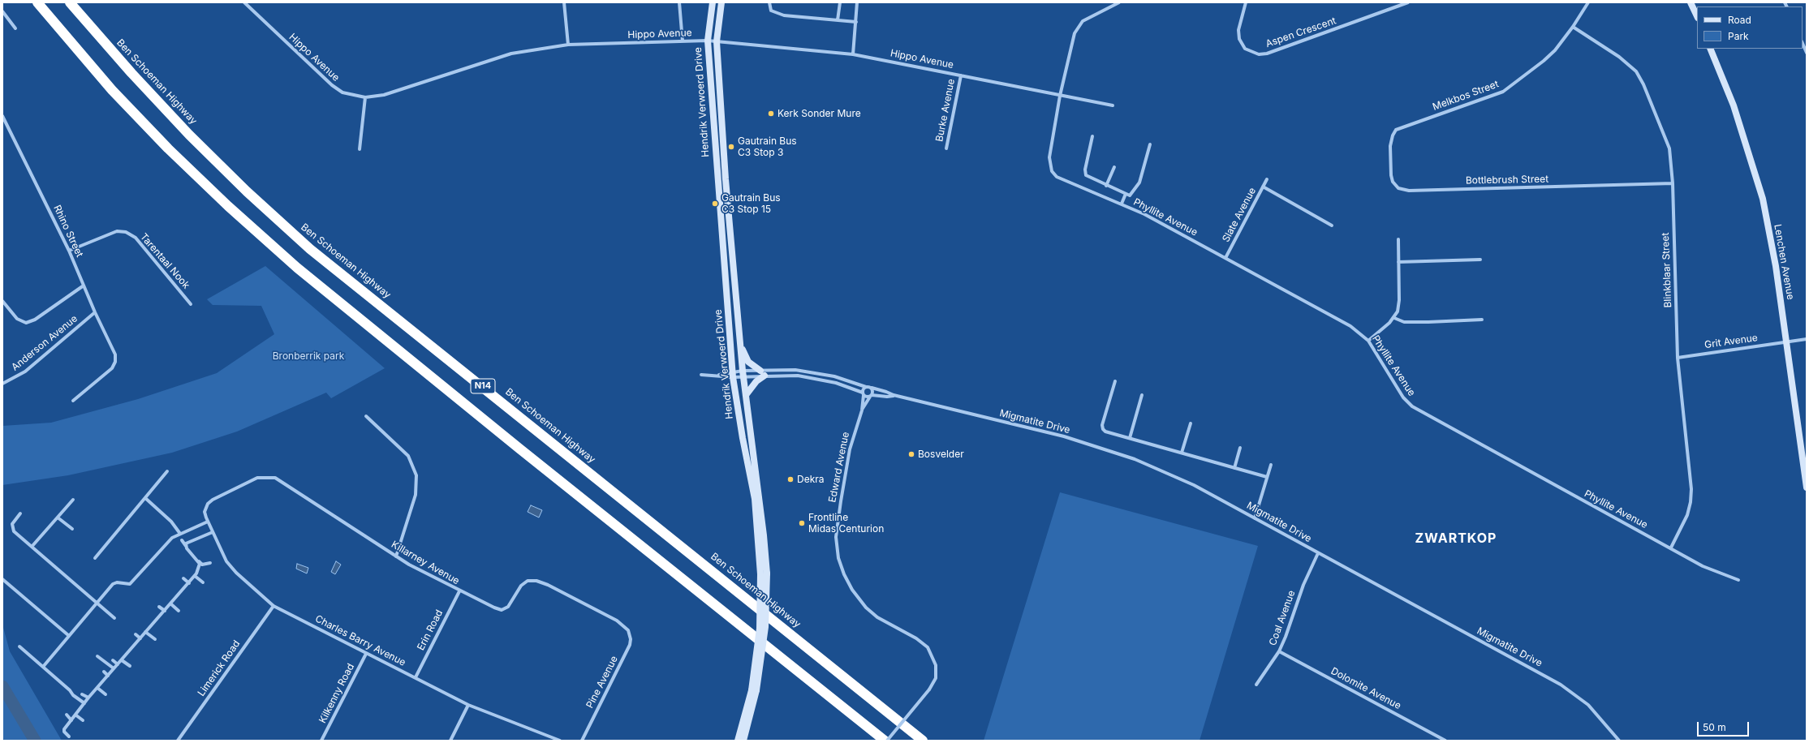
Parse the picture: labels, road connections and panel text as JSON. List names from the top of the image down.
{
  "streets": {
    "highway": ["Ben Schoeman Highway", "N14"],
    "main road": ["Hendrik Verwoerd Drive", "Lenchen Avenue"],
    "street": [
      "Aspen Crescent",
      "Hippo Avenue",
      "Melkbos Street",
      "Burke Avenue",
      "Bottlebrush Street",
      "Slate Avenue",
      "Phyllite Avenue",
      "Rhino Street",
      "Tarentaal Nook",
      "Blinkblaar Street",
      "Grit Avenue",
      "Anderson Avenue",
      "Migmatite Drive",
      "Edward Avenue",
      "Killarney Avenue",
      "Coal Avenue",
      "Erin Road",
      "Charles Barry Avenue",
      "Limerick Road",
      "Pine Avenue",
      "Dolomite Avenue",
      "Kilkenny Road"
    ]
  },
  "crossings": [
    ["Hippo Avenue", "Hendrik Verwoerd Drive"],
    ["Hippo Avenue", "Burke Avenue"],
    ["Hippo Avenue", "Phyllite Avenue"],
    ["Melkbos Street", "Bottlebrush Street"],
    ["Melkbos Street", "Blinkblaar Street"],
    ["Bottlebrush Street", "Blinkblaar Street"],
    ["Slate Avenue", "Phyllite Avenue"],
    ["Phyllite Avenue", "Blinkblaar Street"],
    ["Rhino Street", "Tarentaal Nook"],
    ["Rhino Street", "Anderson Avenue"],
    ["Lenchen Avenue", "Grit Avenue"],
    ["Blinkblaar Street", "Grit Avenue"],
    ["Migmatite Drive", "Edward Avenue"],
    ["Migmatite Drive", "Coal Avenue"],
    ["Killarney Avenue", "Erin Road"],
    ["Killarney Avenue", "Charles Barry Avenue"],
    ["Killarney Avenue", "Pine Avenue"],
    ["Coal Avenue", "Dolomite Avenue"],
    ["Erin Road", "Charles Barry Avenue"],
    ["Charles Barry Avenue", "Limerick Road"],
    ["Charles Barry Avenue", "Kilkenny Road"]
  ],
  "districts": ["ZWARTKOP"],
  "parks": ["Bronberrik park"],
  "places": [
    "Kerk Sonder Mure",
    "Gautrain Bus C3 Stop 3",
    "Gautrain Bus C3 Stop 15",
    "Bosvelder",
    "Dekra",
    "Frontline Midas Centurion"
  ],
  "legend": ["Road", "Park"],
  "scale_bar": "50 m"
}
